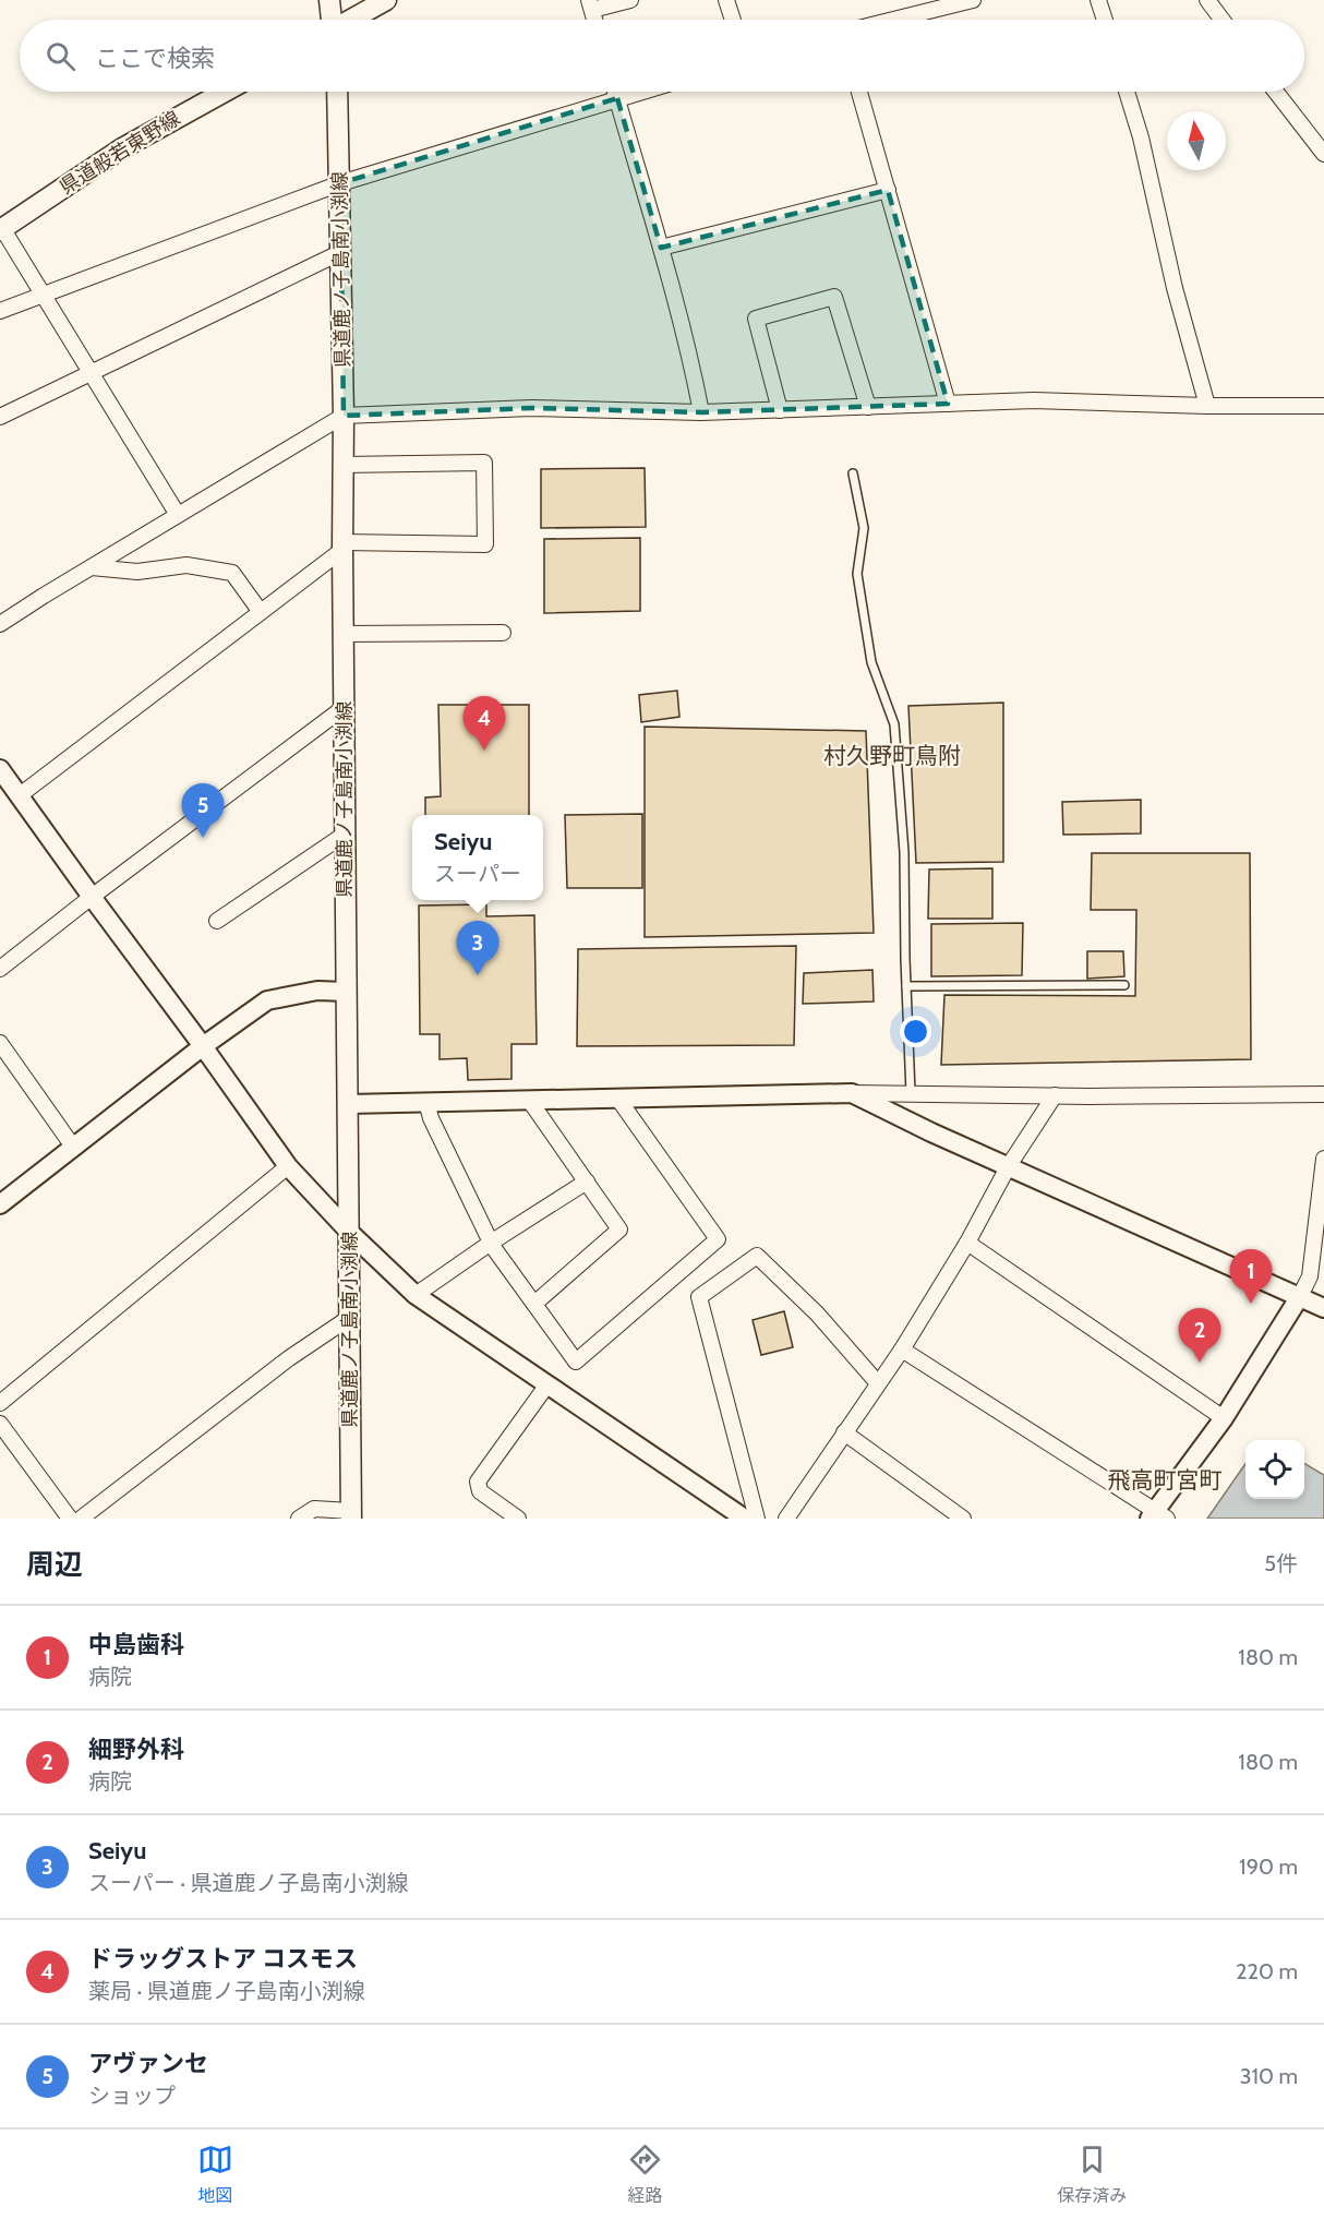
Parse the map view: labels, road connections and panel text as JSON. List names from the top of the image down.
{
  "streets": {
    "main road": ["県道般若東野線", "県道鹿ノ子島南小渕線"]
  },
  "districts": ["村久野町鳥附", "飛高町宮町"],
  "north": "top",
  "page": {
    "search": "ここで検索",
    "pins": [
      "4",
      "5",
      "3",
      "1",
      "2"
    ],
    "popup": ["Seiyu", "スーパー"],
    "heading": ["周辺", "5件"],
    "list": [
      {
        "mark": "1",
        "name": "中島歯科",
        "note": "病院",
        "value": "180 m"
      },
      {
        "mark": "2",
        "name": "細野外科",
        "note": "病院",
        "value": "180 m"
      },
      {
        "mark": "3",
        "name": "Seiyu",
        "note": "スーパー · 県道鹿ノ子島南小渕線",
        "value": "190 m"
      },
      {
        "mark": "4",
        "name": "ドラッグストア コスモス",
        "note": "薬局 · 県道鹿ノ子島南小渕線",
        "value": "220 m"
      },
      {
        "mark": "5",
        "name": "アヴァンセ",
        "note": "ショップ",
        "value": "310 m"
      }
    ],
    "nav": ["地図", "経路", "保存済み"]
  }
}
